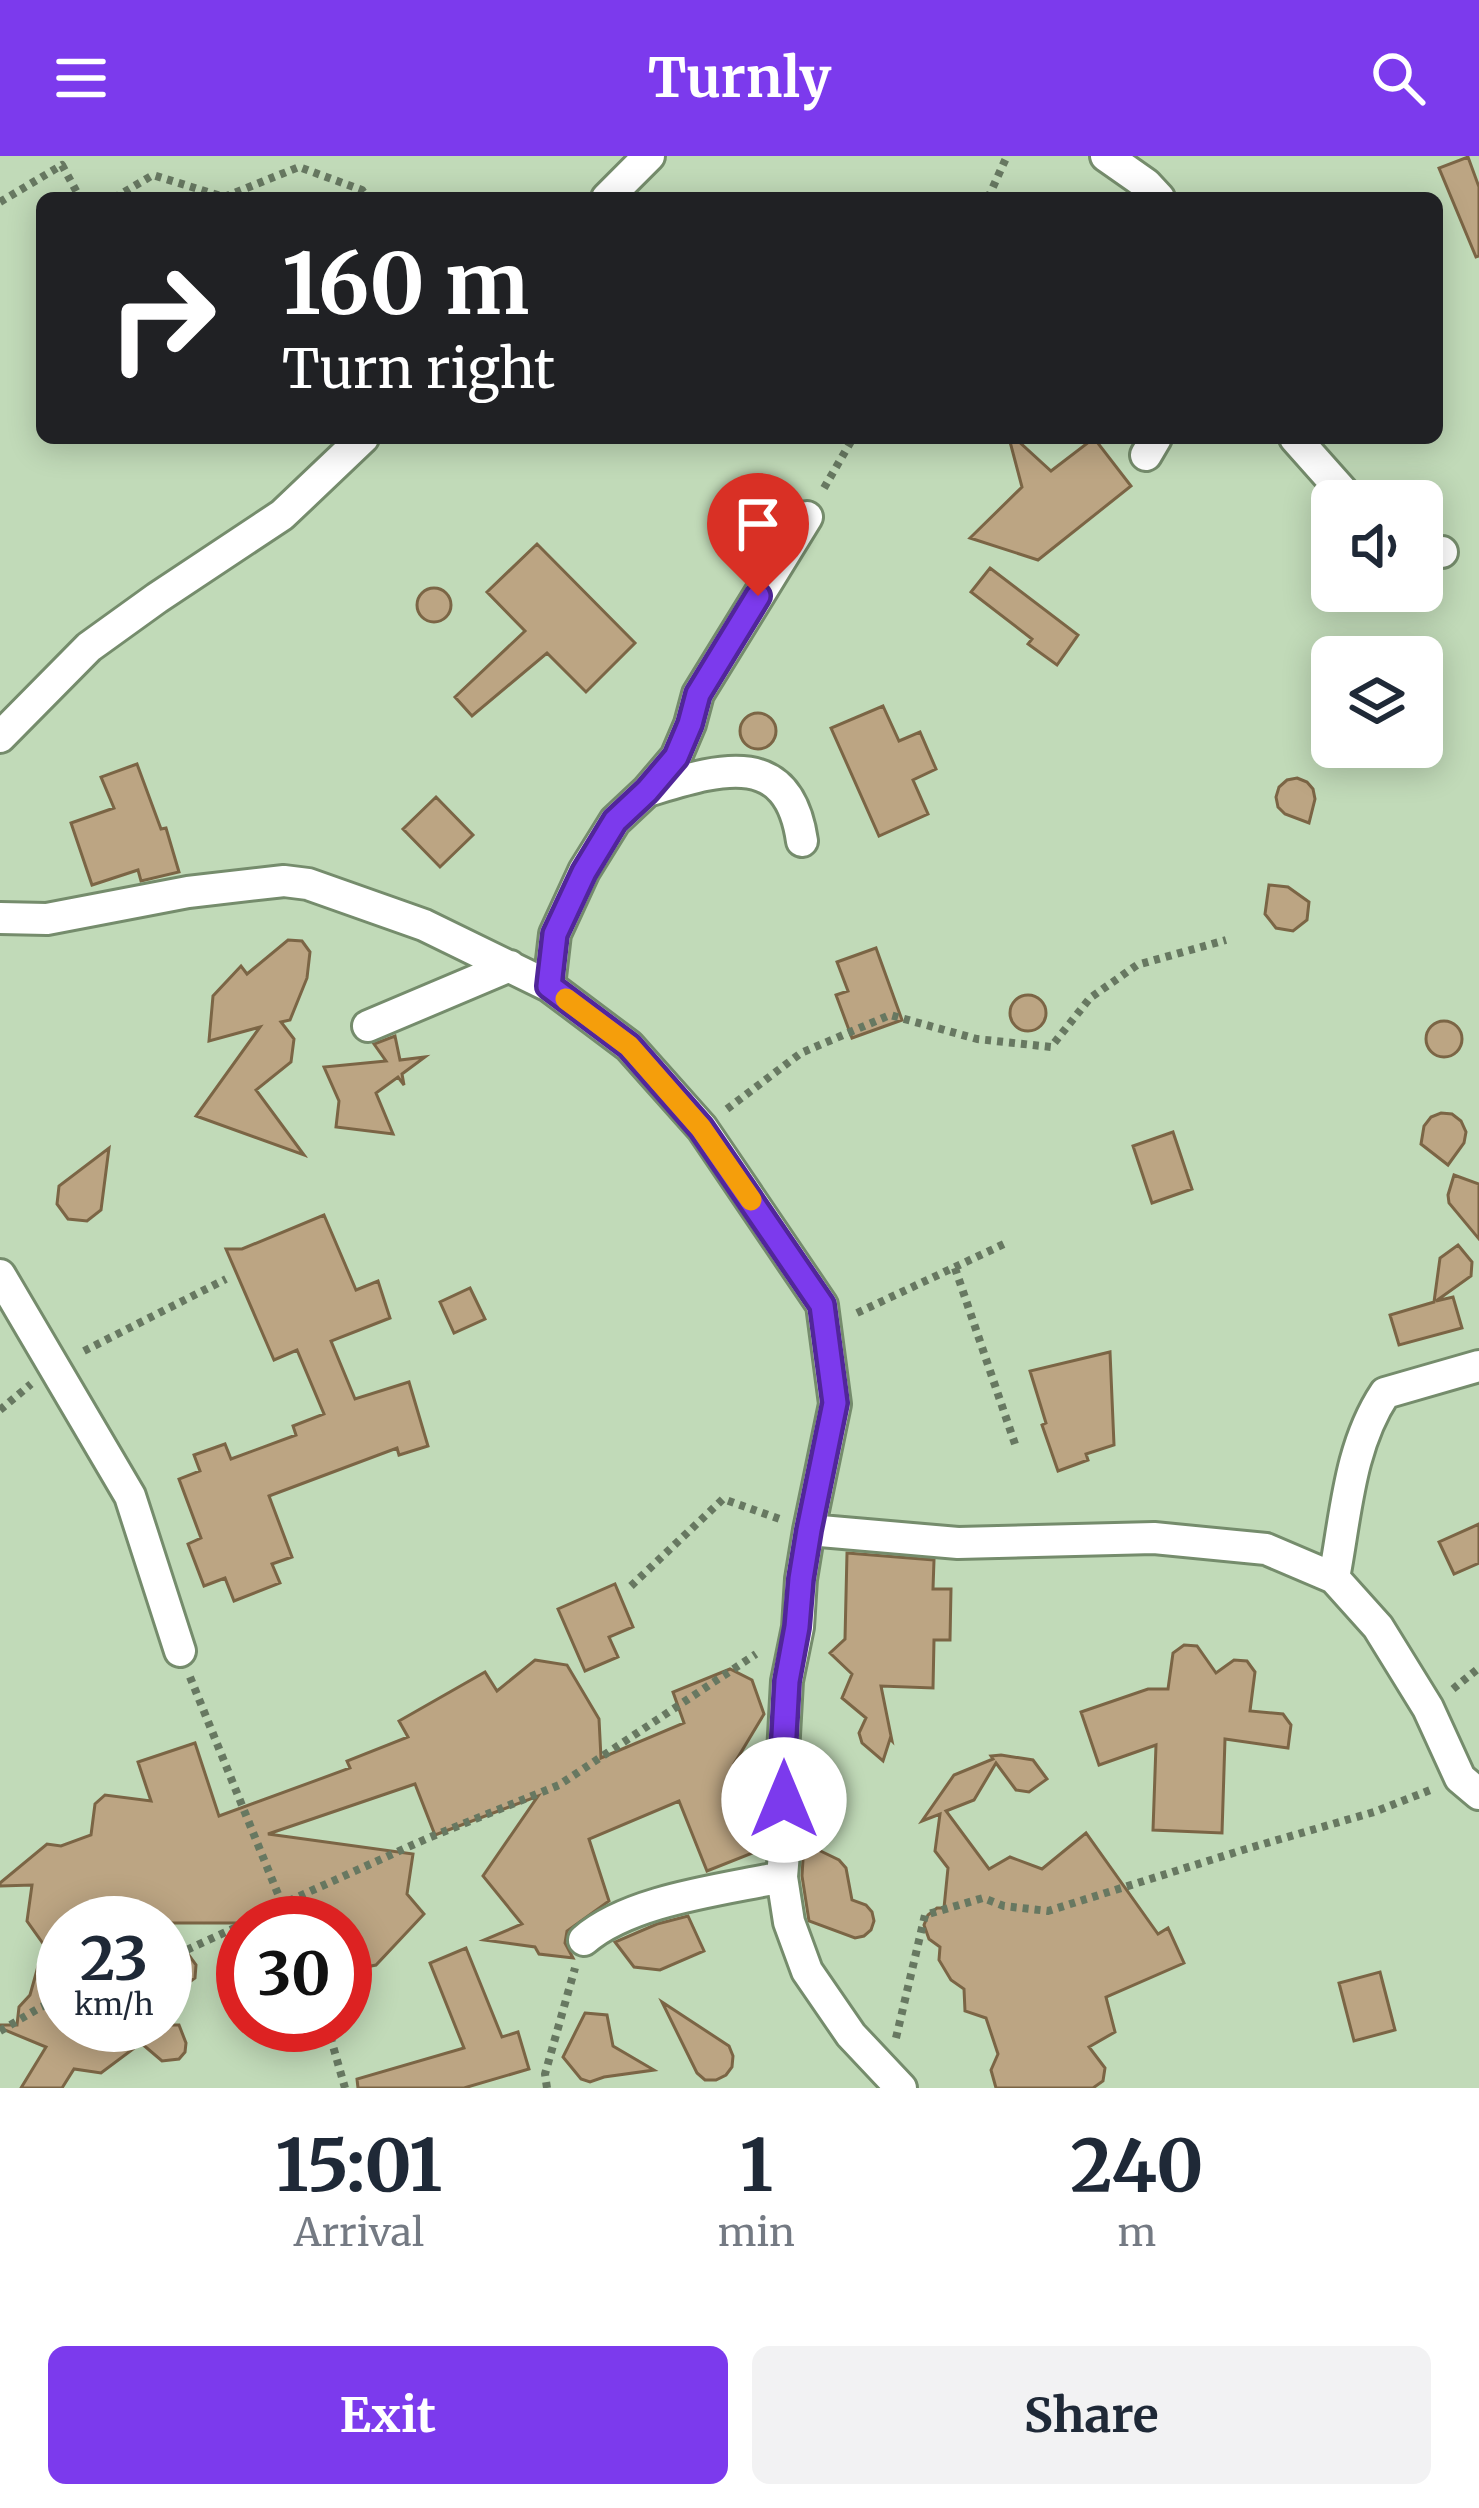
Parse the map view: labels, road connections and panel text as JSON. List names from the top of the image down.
{
  "page": {
    "header": "Turnly",
    "turn": ["160 m", "Turn right"],
    "speed": "23 km/h",
    "limit": "30",
    "eta": [
      "15:01",
      "Arrival",
      "1",
      "min",
      "240",
      "m"
    ],
    "buttons": ["Exit", "Share"]
  }
}
